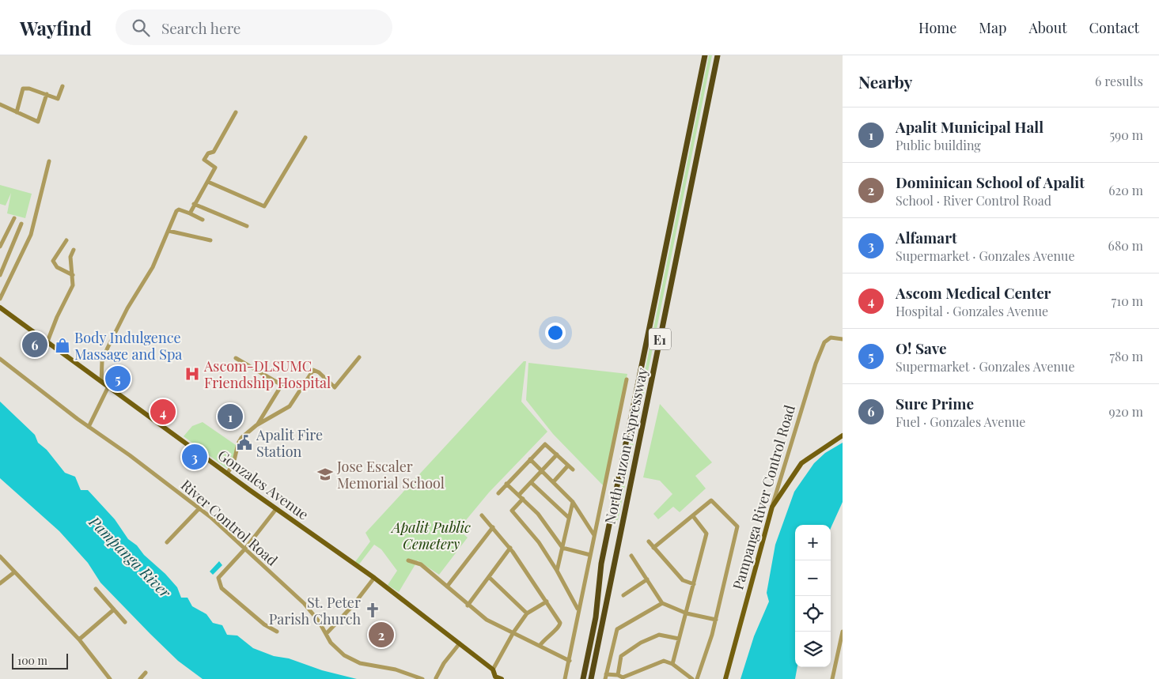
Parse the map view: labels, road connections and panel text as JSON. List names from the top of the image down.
{
  "streets": {
    "highway": ["E1", "North Luzon Expressway"],
    "main road": ["Gonzales Avenue", "Pampanga River Control Road"],
    "street": ["River Control Road"]
  },
  "water": ["Pampanga River"],
  "parks": ["Apalit Public Cemetery"],
  "places": {
    "shop": ["Body Indulgence Massage and Spa"],
    "hospital": ["Ascom-DLSUMC Friendship Hospital"],
    "public building": ["Apalit Fire Station"],
    "school or university": ["Jose Escaler Memorial School"],
    "church": ["St. Peter Parish Church"]
  },
  "scale_bar": "100 m",
  "page": {
    "header": "Wayfind",
    "search": "Search here",
    "nav": [
      "Home",
      "Map",
      "About",
      "Contact"
    ],
    "heading": ["Nearby", "6 results"],
    "list": [
      {
        "mark": "1",
        "name": "Apalit Municipal Hall",
        "note": "Public building",
        "value": "590 m"
      },
      {
        "mark": "2",
        "name": "Dominican School of Apalit",
        "note": "School · River Control Road",
        "value": "620 m"
      },
      {
        "mark": "3",
        "name": "Alfamart",
        "note": "Supermarket · Gonzales Avenue",
        "value": "680 m"
      },
      {
        "mark": "4",
        "name": "Ascom Medical Center",
        "note": "Hospital · Gonzales Avenue",
        "value": "710 m"
      },
      {
        "mark": "5",
        "name": "O! Save",
        "note": "Supermarket · Gonzales Avenue",
        "value": "780 m"
      },
      {
        "mark": "6",
        "name": "Sure Prime",
        "note": "Fuel · Gonzales Avenue",
        "value": "920 m"
      }
    ],
    "pins": [
      "6",
      "5",
      "4",
      "1",
      "3",
      "2"
    ],
    "map_buttons": ["+", "−"],
    "scale": "100 m"
  }
}
